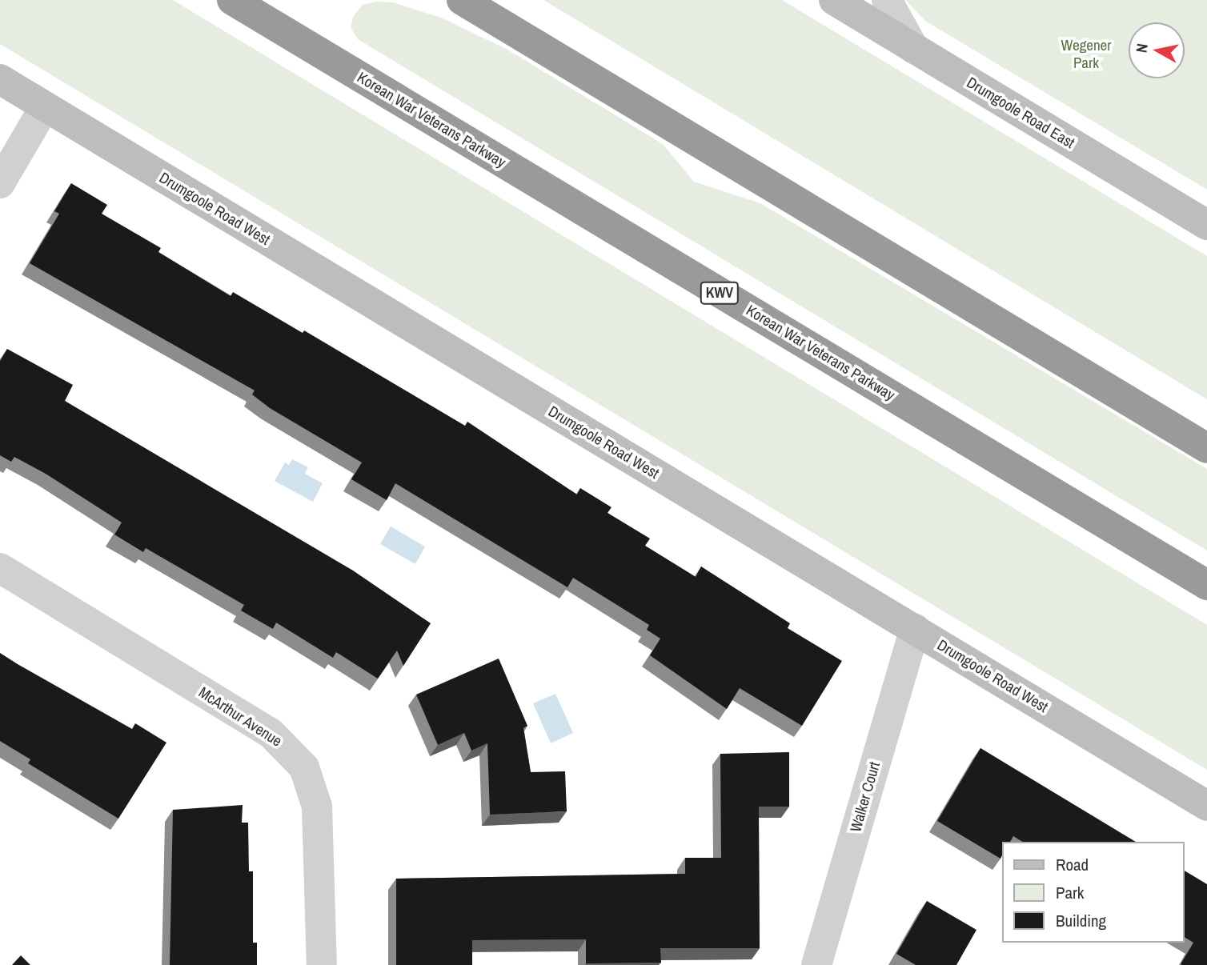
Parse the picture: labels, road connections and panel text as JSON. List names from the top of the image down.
{
  "streets": {
    "highway": ["Korean War Veterans Parkway", "KWV"],
    "main road": ["Drumgoole Road East", "Drumgoole Road West"],
    "street": ["McArthur Avenue", "Walker Court"]
  },
  "crossings": [
    ["Drumgoole Road West", "Walker Court"]
  ],
  "parks": ["Wegener Park"],
  "legend": ["Road", "Park", "Building"],
  "north": "left"
}
